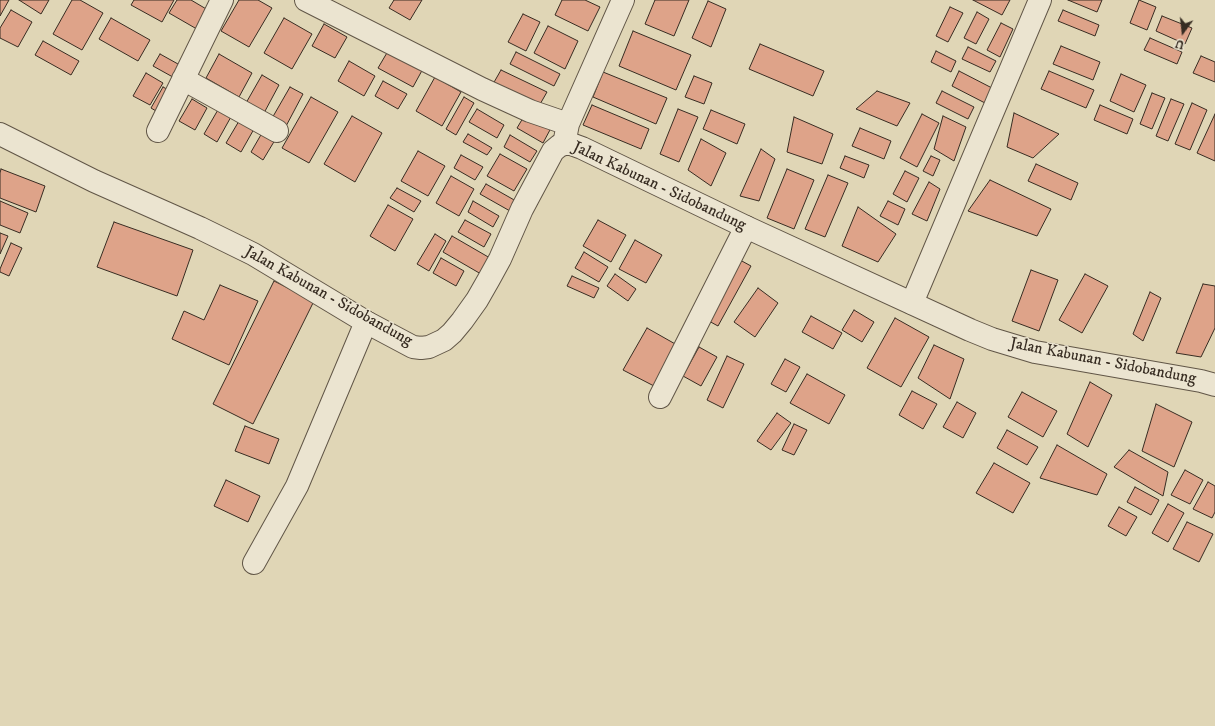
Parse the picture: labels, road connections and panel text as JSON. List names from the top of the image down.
{
  "streets": {
    "street": ["Jalan Kabunan - Sidobandung"]
  },
  "north": "bottom"
}
